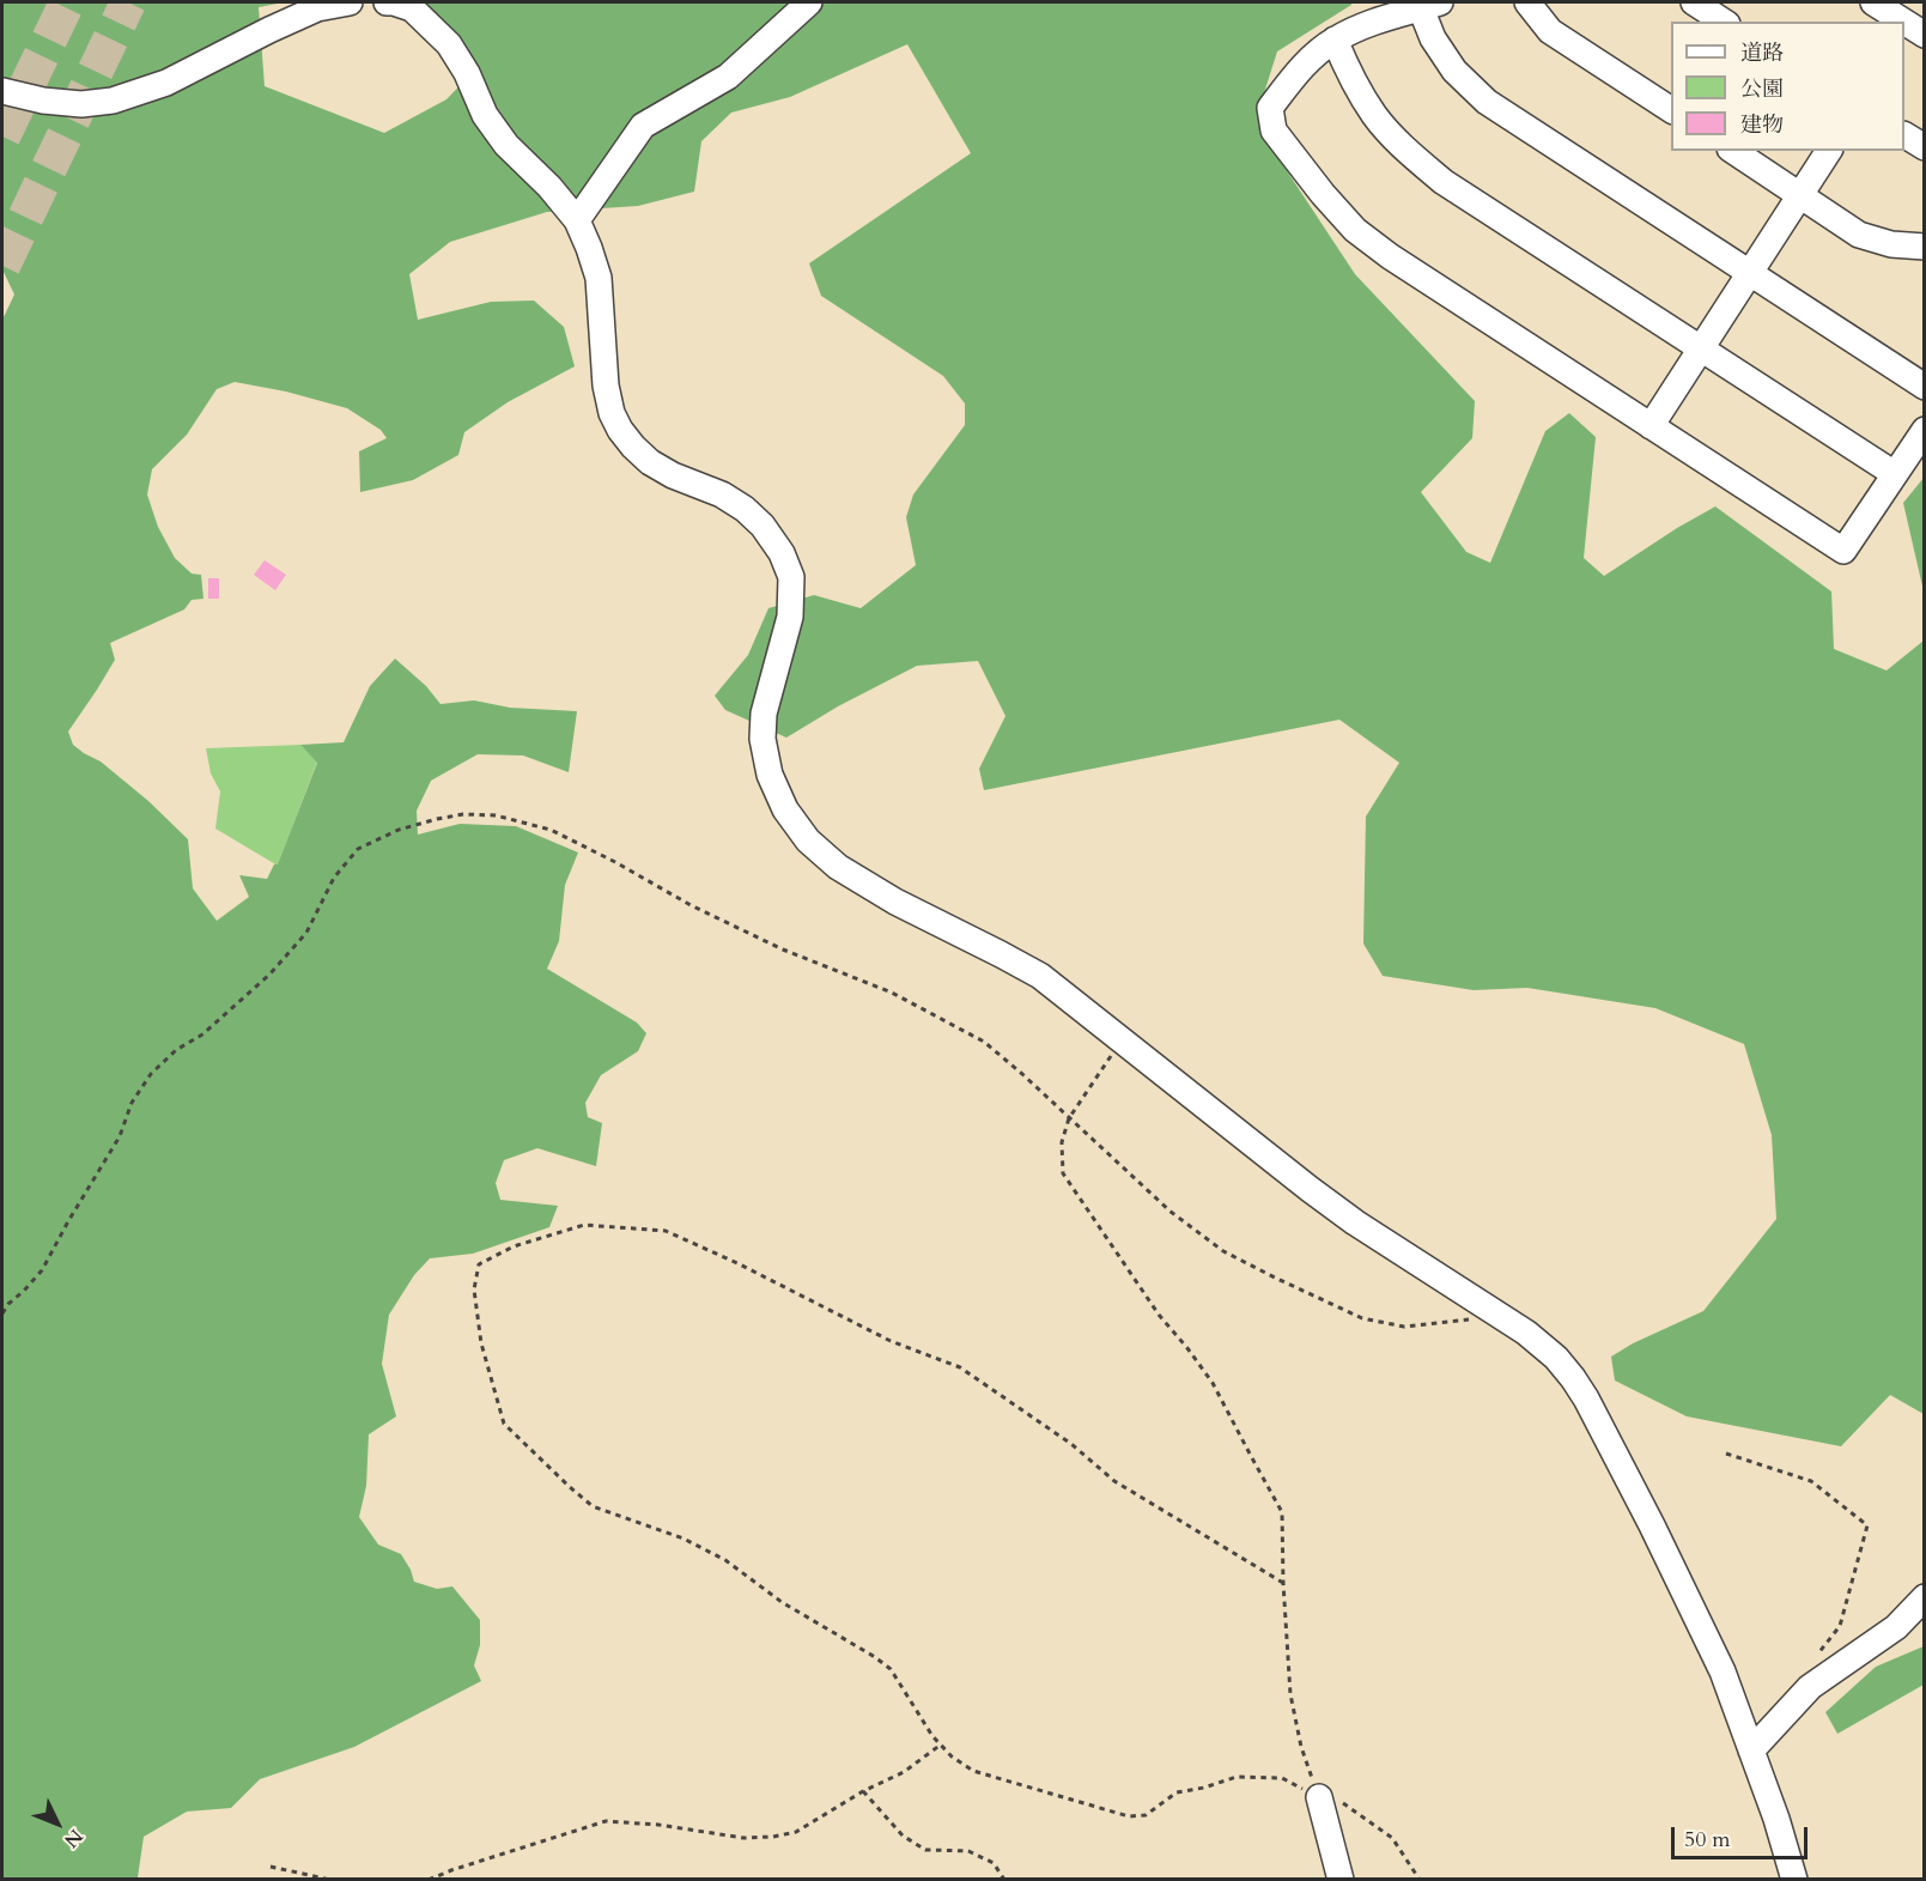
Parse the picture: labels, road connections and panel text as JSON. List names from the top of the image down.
{
  "legend": ["道路", "公園", "建物"],
  "scale_bar": "50 m",
  "north": "bottom right"
}
